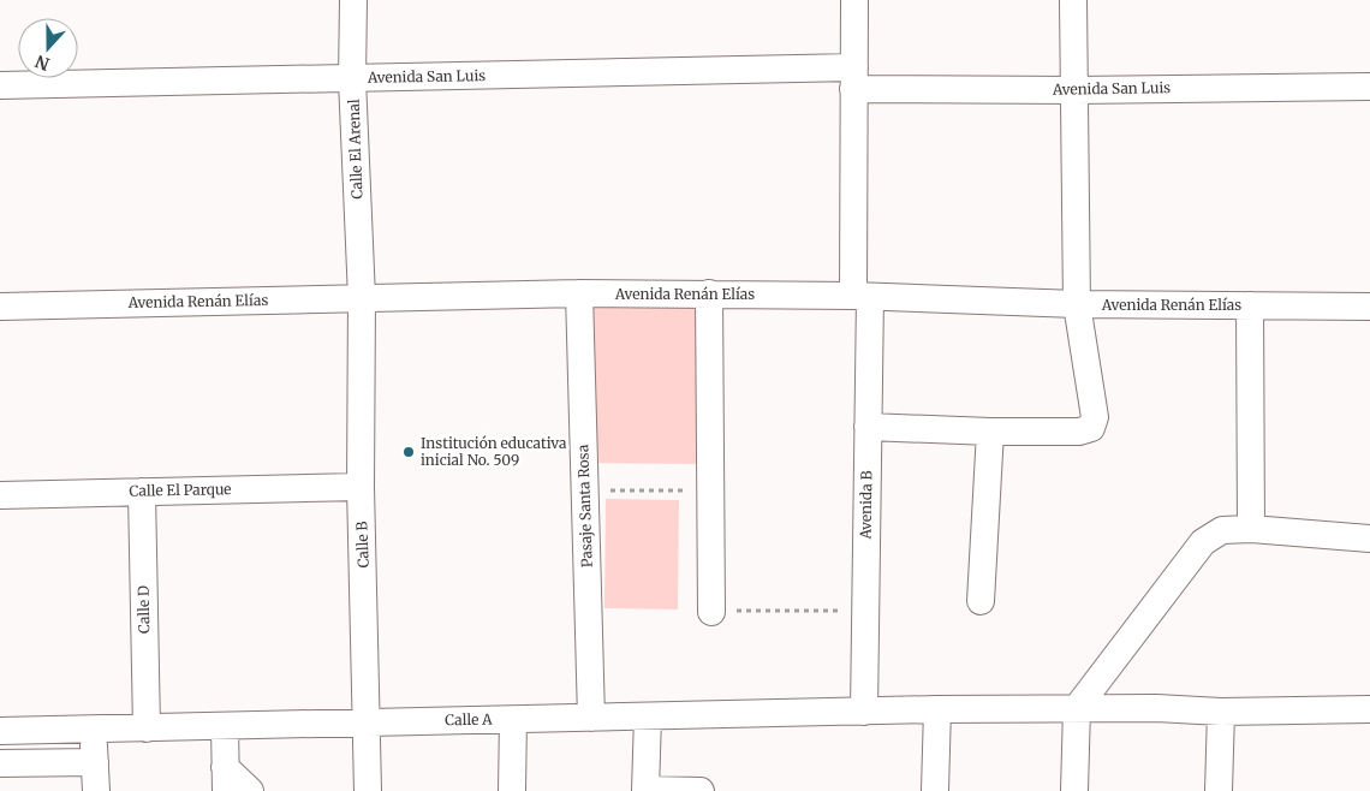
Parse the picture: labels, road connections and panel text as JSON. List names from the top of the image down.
{
  "streets": {
    "street": [
      "Avenida San Luis",
      "Calle El Arenal",
      "Avenida Renán Elías",
      "Calle El Parque",
      "Avenida B",
      "Pasaje Santa Rosa",
      "Calle B",
      "Calle D",
      "Calle A"
    ]
  },
  "crossings": [
    ["Avenida San Luis", "Calle El Arenal"],
    ["Avenida San Luis", "Avenida B"],
    ["Calle El Arenal", "Avenida Renán Elías"],
    ["Calle El Arenal", "Calle B"],
    ["Avenida Renán Elías", "Avenida B"],
    ["Avenida Renán Elías", "Pasaje Santa Rosa"],
    ["Avenida Renán Elías", "Calle B"],
    ["Calle El Parque", "Calle B"],
    ["Calle El Parque", "Calle D"],
    ["Avenida B", "Calle A"],
    ["Pasaje Santa Rosa", "Calle A"],
    ["Calle B", "Calle A"],
    ["Calle D", "Calle A"]
  ],
  "places": ["Institución educativa inicial No. 509"],
  "north": "bottom"
}
